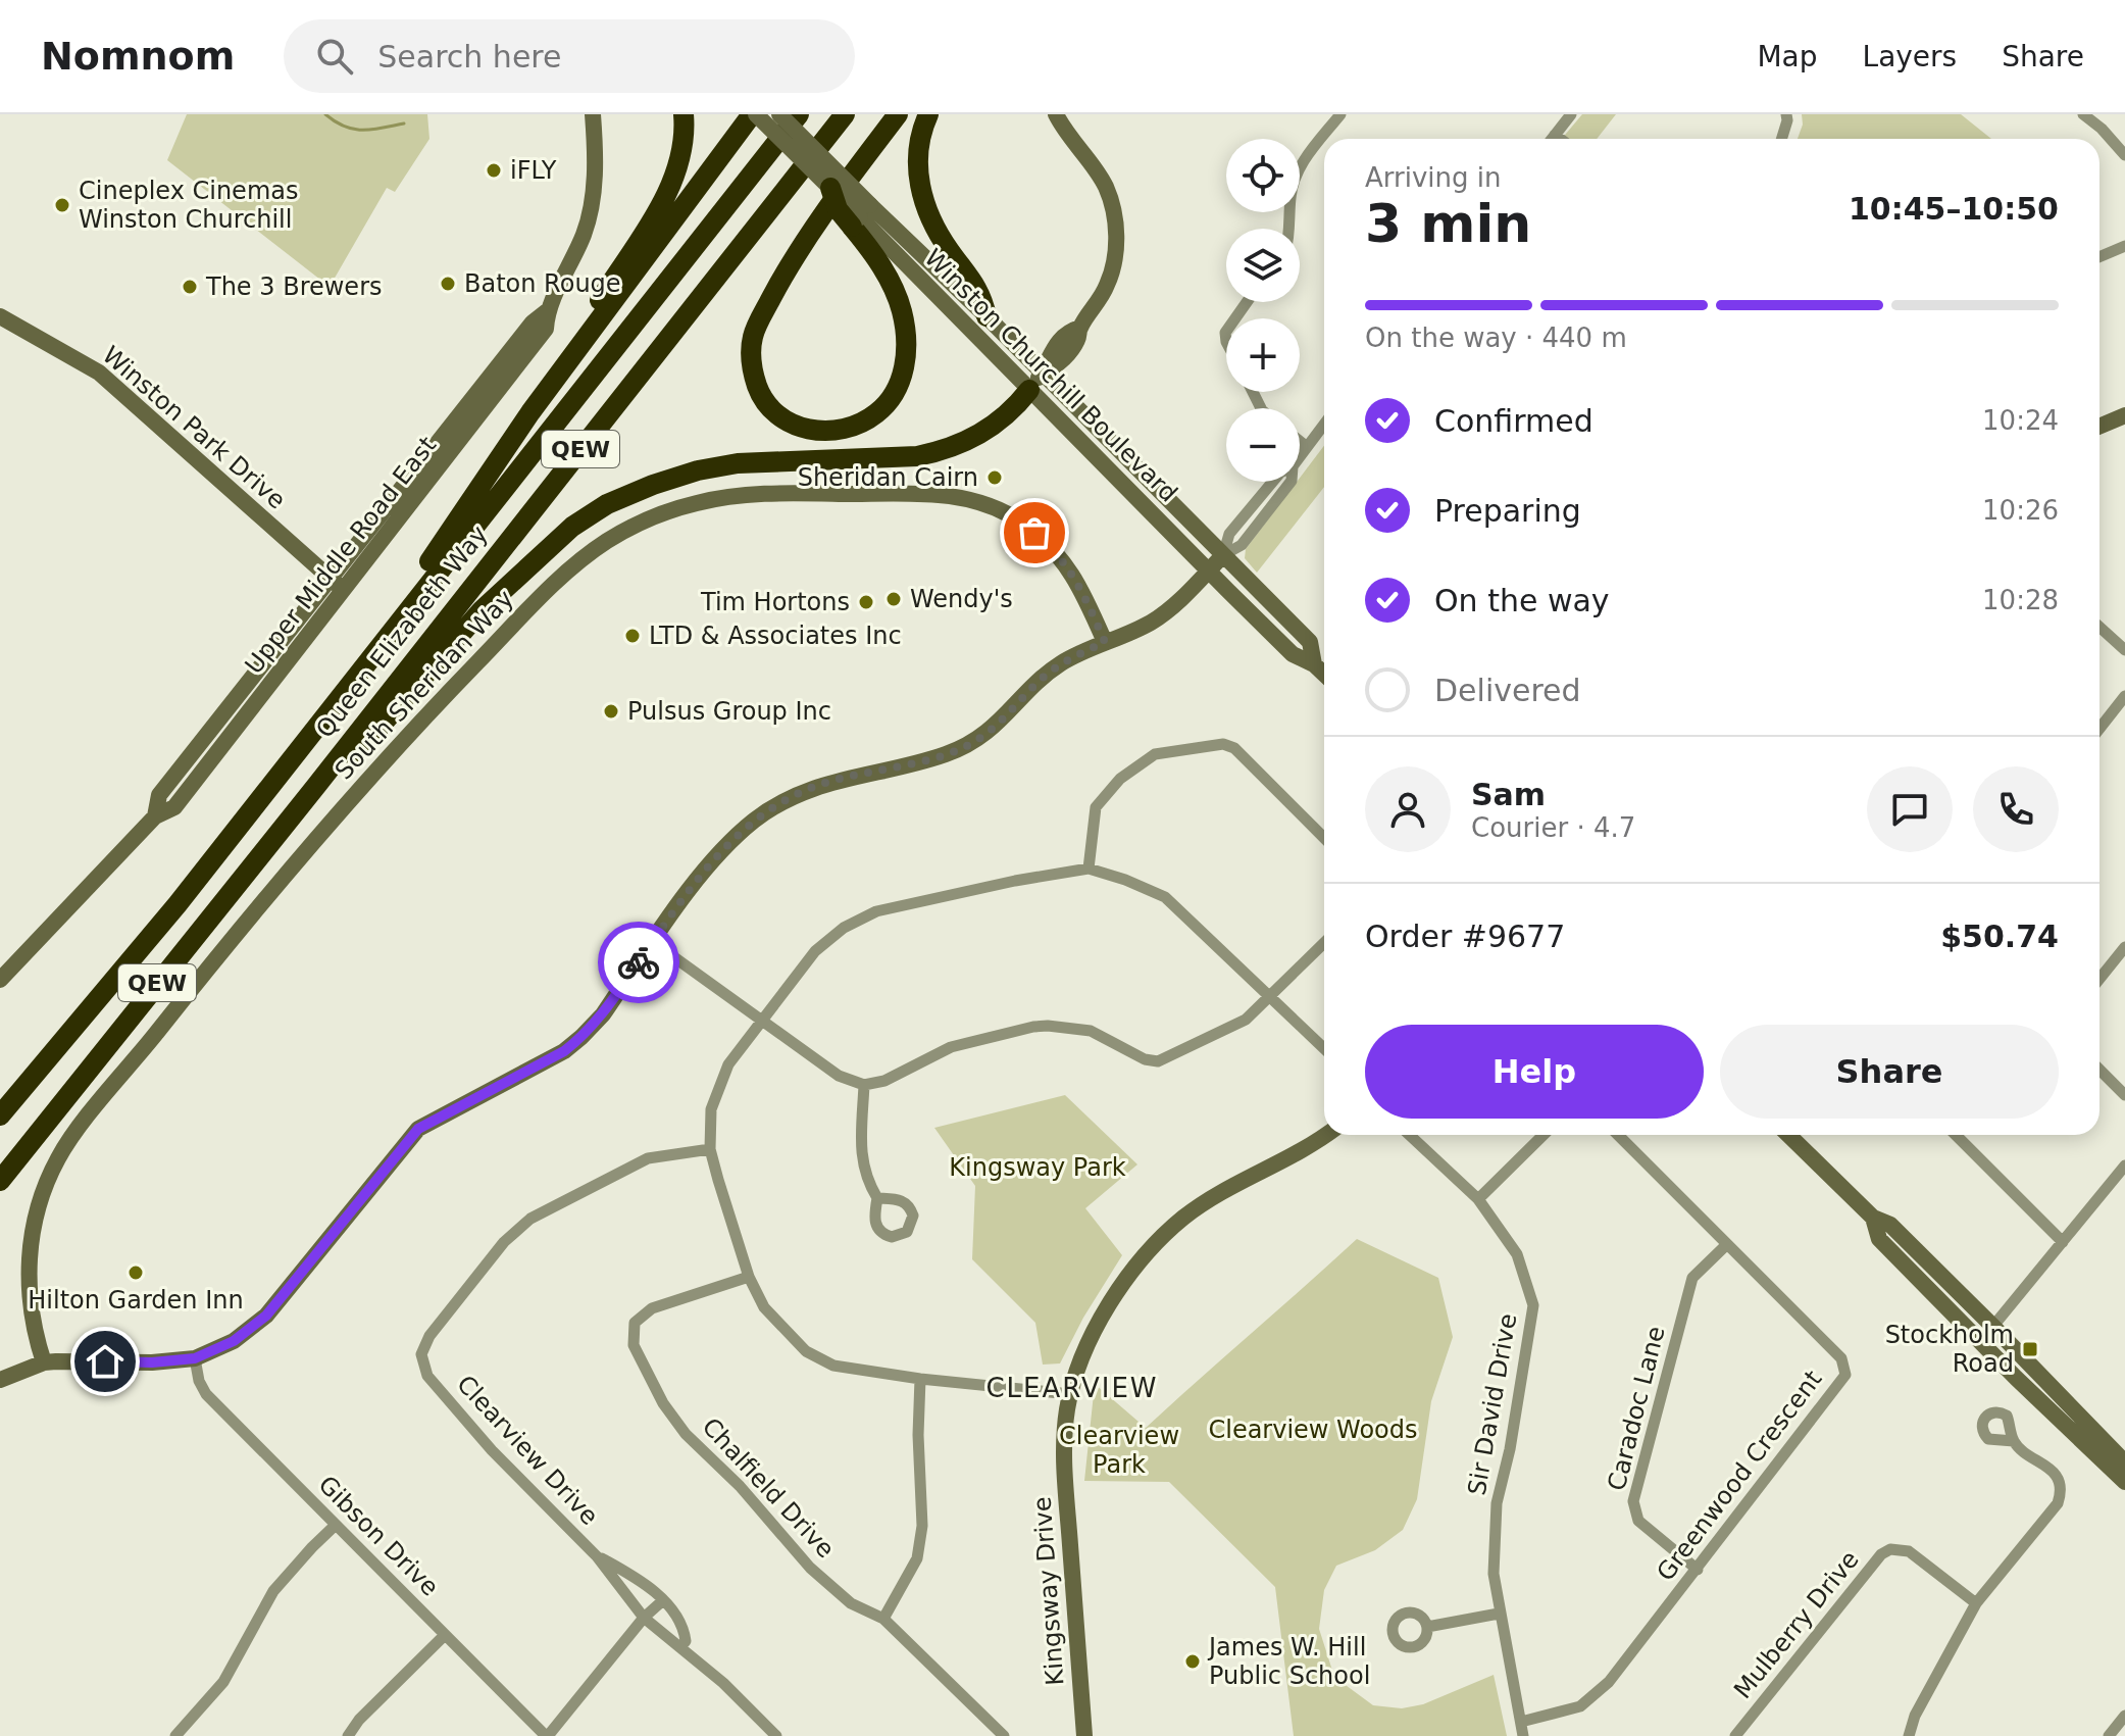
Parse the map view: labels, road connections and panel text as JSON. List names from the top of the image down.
{
  "streets": {
    "highway": ["QEW", "Queen Elizabeth Way"],
    "street": [
      "Winston Churchill Boulevard",
      "Winston Park Drive",
      "Upper Middle Road East",
      "South Sheridan Way",
      "Sir David Drive",
      "Caradoc Lane",
      "Clearview Drive",
      "Greenwood Crescent",
      "Chalfield Drive",
      "Gibson Drive",
      "Kingsway Drive",
      "Mulberry Drive"
    ]
  },
  "crossings": [
    ["Winston Park Drive", "Upper Middle Road East"],
    ["Sir David Drive", "Greenwood Crescent"],
    ["Caradoc Lane", "Greenwood Crescent"]
  ],
  "districts": ["CLEARVIEW"],
  "parks": ["Kingsway Park", "Clearview Woods", "Clearview Park"],
  "places": {
    "other": [
      "iFLY",
      "Cineplex Cinemas Winston Churchill",
      "Baton Rouge",
      "The 3 Brewers",
      "Sheridan Cairn",
      "Wendy's",
      "Tim Hortons",
      "LTD & Associates Inc",
      "Pulsus Group Inc",
      "Hilton Garden Inn",
      "James W. Hill Public School"
    ],
    "transit": ["Stockholm Road"]
  },
  "page": {
    "header": "Nomnom",
    "search": "Search here",
    "nav": ["Map", "Layers", "Share"],
    "map_buttons": ["+", "−"],
    "heading": ["3 min", "Arriving in", "10:45–10:50"],
    "panel": [
      "Sam",
      "Courier · 4.7",
      "Order #9677",
      "$50.74"
    ],
    "bar": "On the way · 440 m",
    "list": [
      ["Confirmed", "10:24"],
      ["Preparing", "10:26"],
      ["On the way", "10:28"],
      "Delivered"
    ],
    "buttons": ["Help", "Share"]
  }
}
